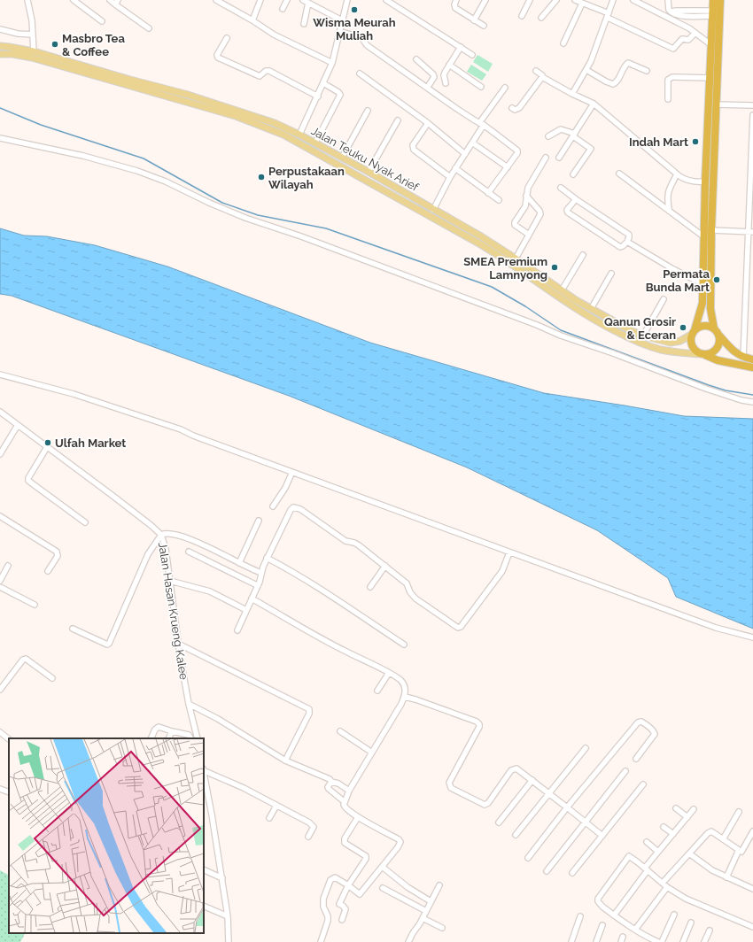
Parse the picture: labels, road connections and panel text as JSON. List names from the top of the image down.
{
  "streets": {
    "main road": ["Jalan Teuku Nyak Arief"],
    "street": ["Jalan Hasan Krueng Kalee"]
  },
  "places": [
    "Wisma Meurah Muliah",
    "Masbro Tea & Coffee",
    "Indah Mart",
    "Perpustakaan Wilayah",
    "SMEA Premium Lamnyong",
    "Permata Bunda Mart",
    "Qanun Grosir & Eceran",
    "Ulfah Market"
  ]
}
